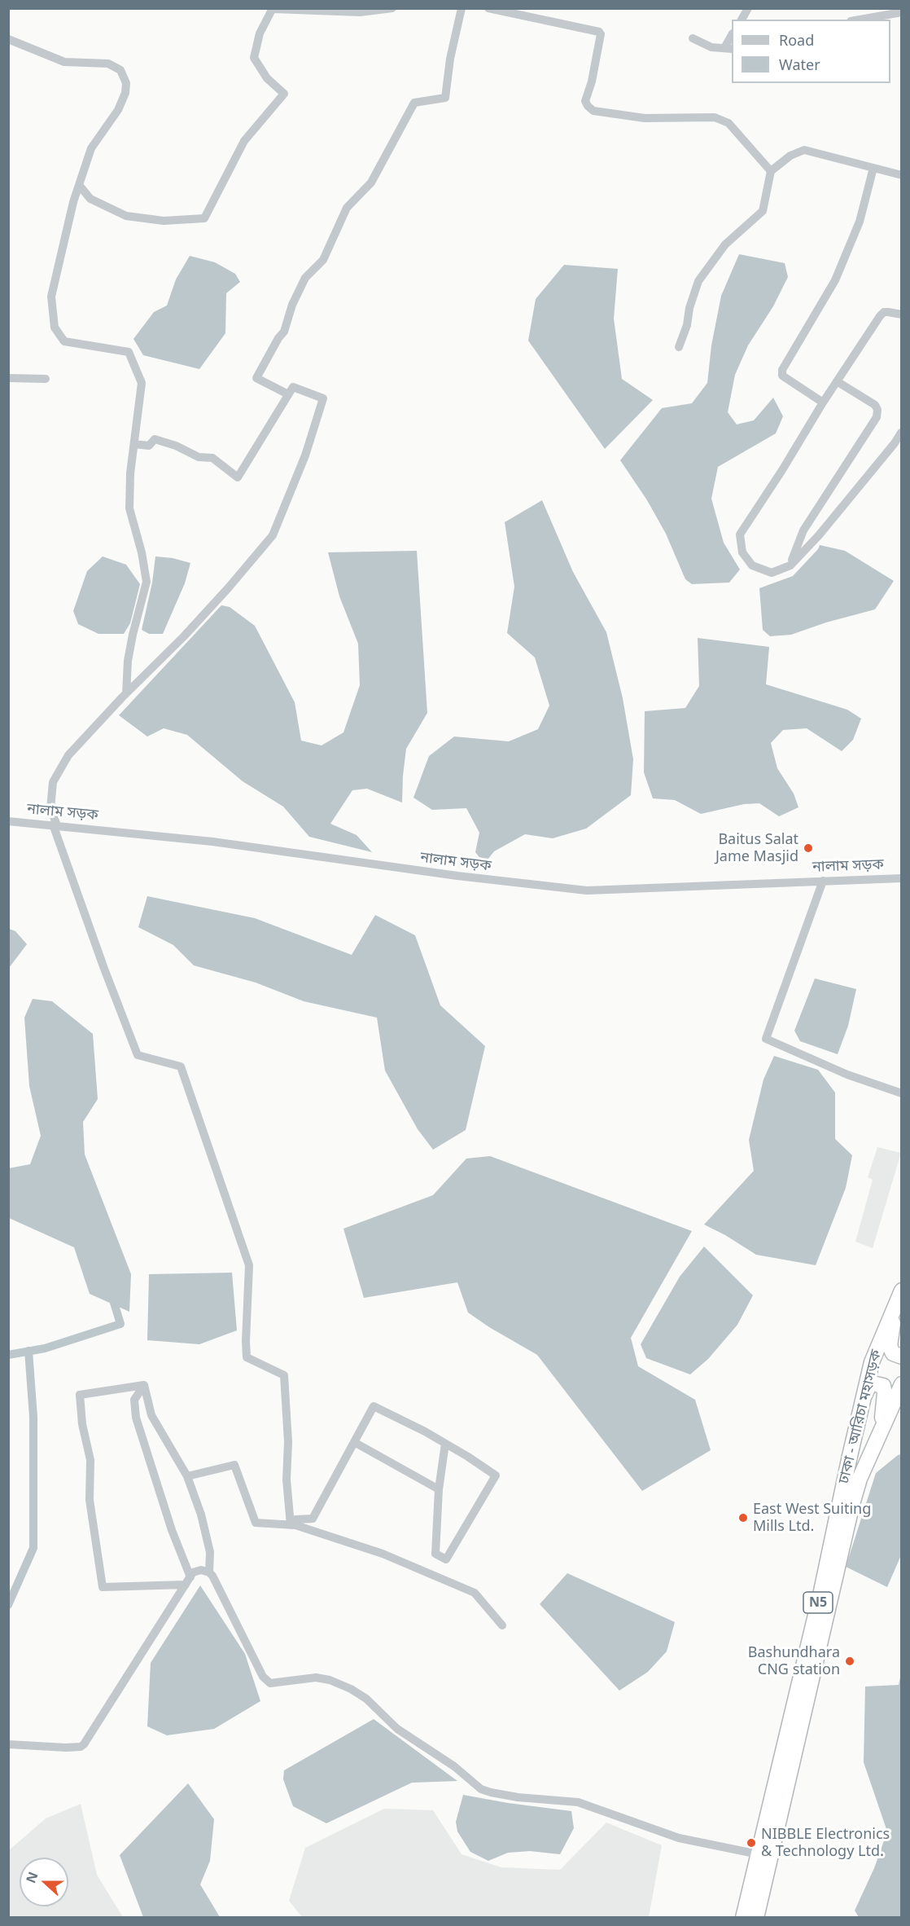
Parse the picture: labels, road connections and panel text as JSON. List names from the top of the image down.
{
  "streets": {
    "highway": ["ঢাকা - আরিচা মহাসড়ক", "N5"],
    "street": ["নালাম সড়ক"]
  },
  "places": [
    "Baitus Salat Jame Masjid",
    "East West Suiting Mills Ltd.",
    "Bashundhara CNG station",
    "NIBBLE Electronics & Technology Ltd."
  ],
  "legend": ["Road", "Water"],
  "north": "left"
}
